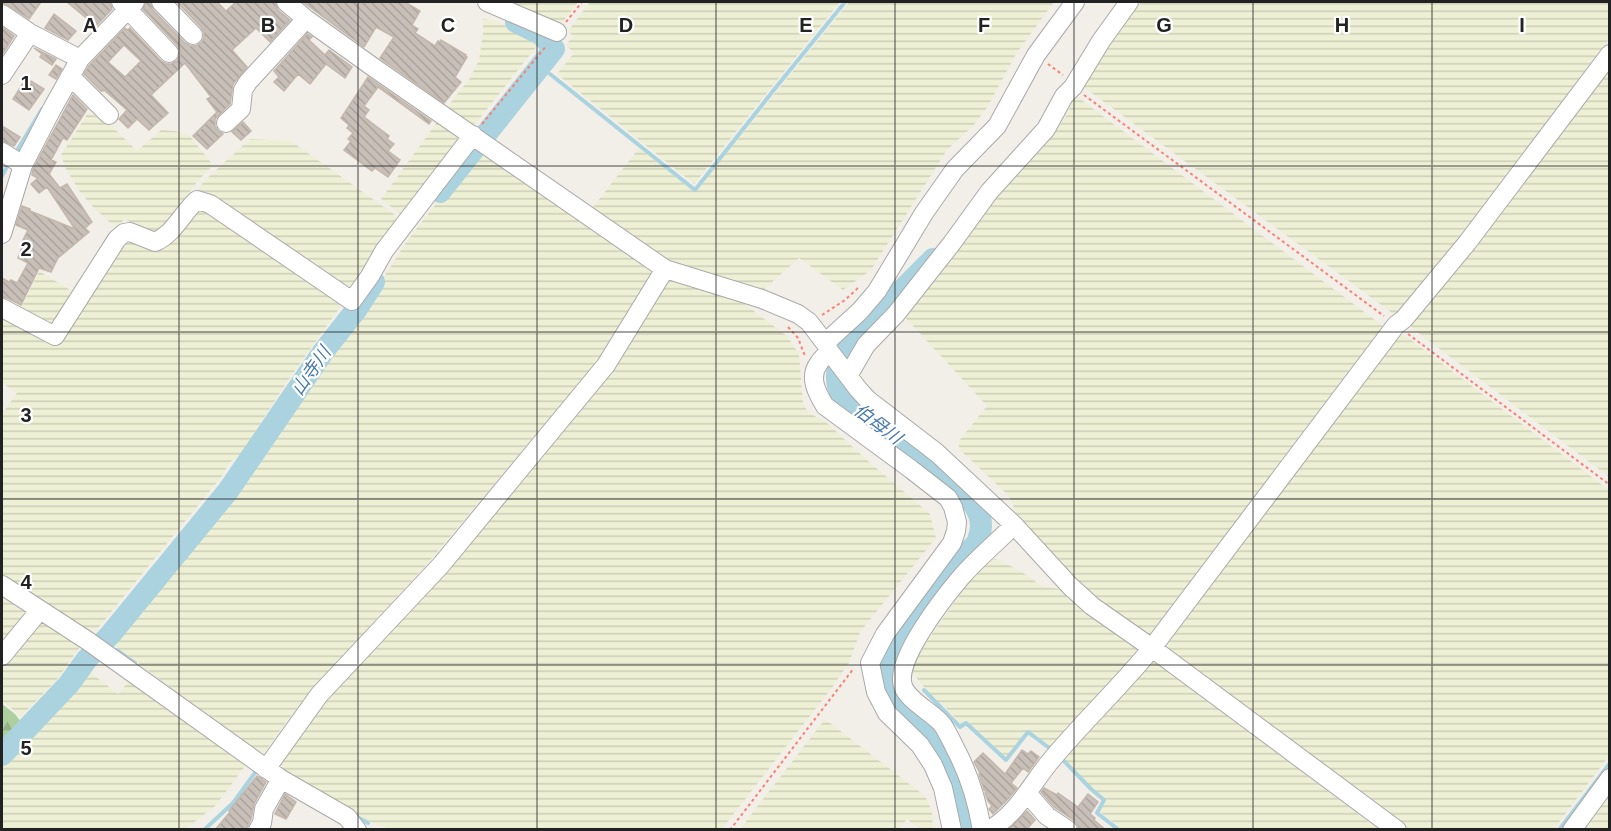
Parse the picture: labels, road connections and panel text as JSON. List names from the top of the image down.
{
  "water": ["山寺川", "伯母川"],
  "grid": {
    "columns": [
      "A",
      "B",
      "C",
      "D",
      "E",
      "F",
      "G",
      "H",
      "I"
    ],
    "rows": [
      "1",
      "2",
      "3",
      "4",
      "5"
    ]
  }
}
